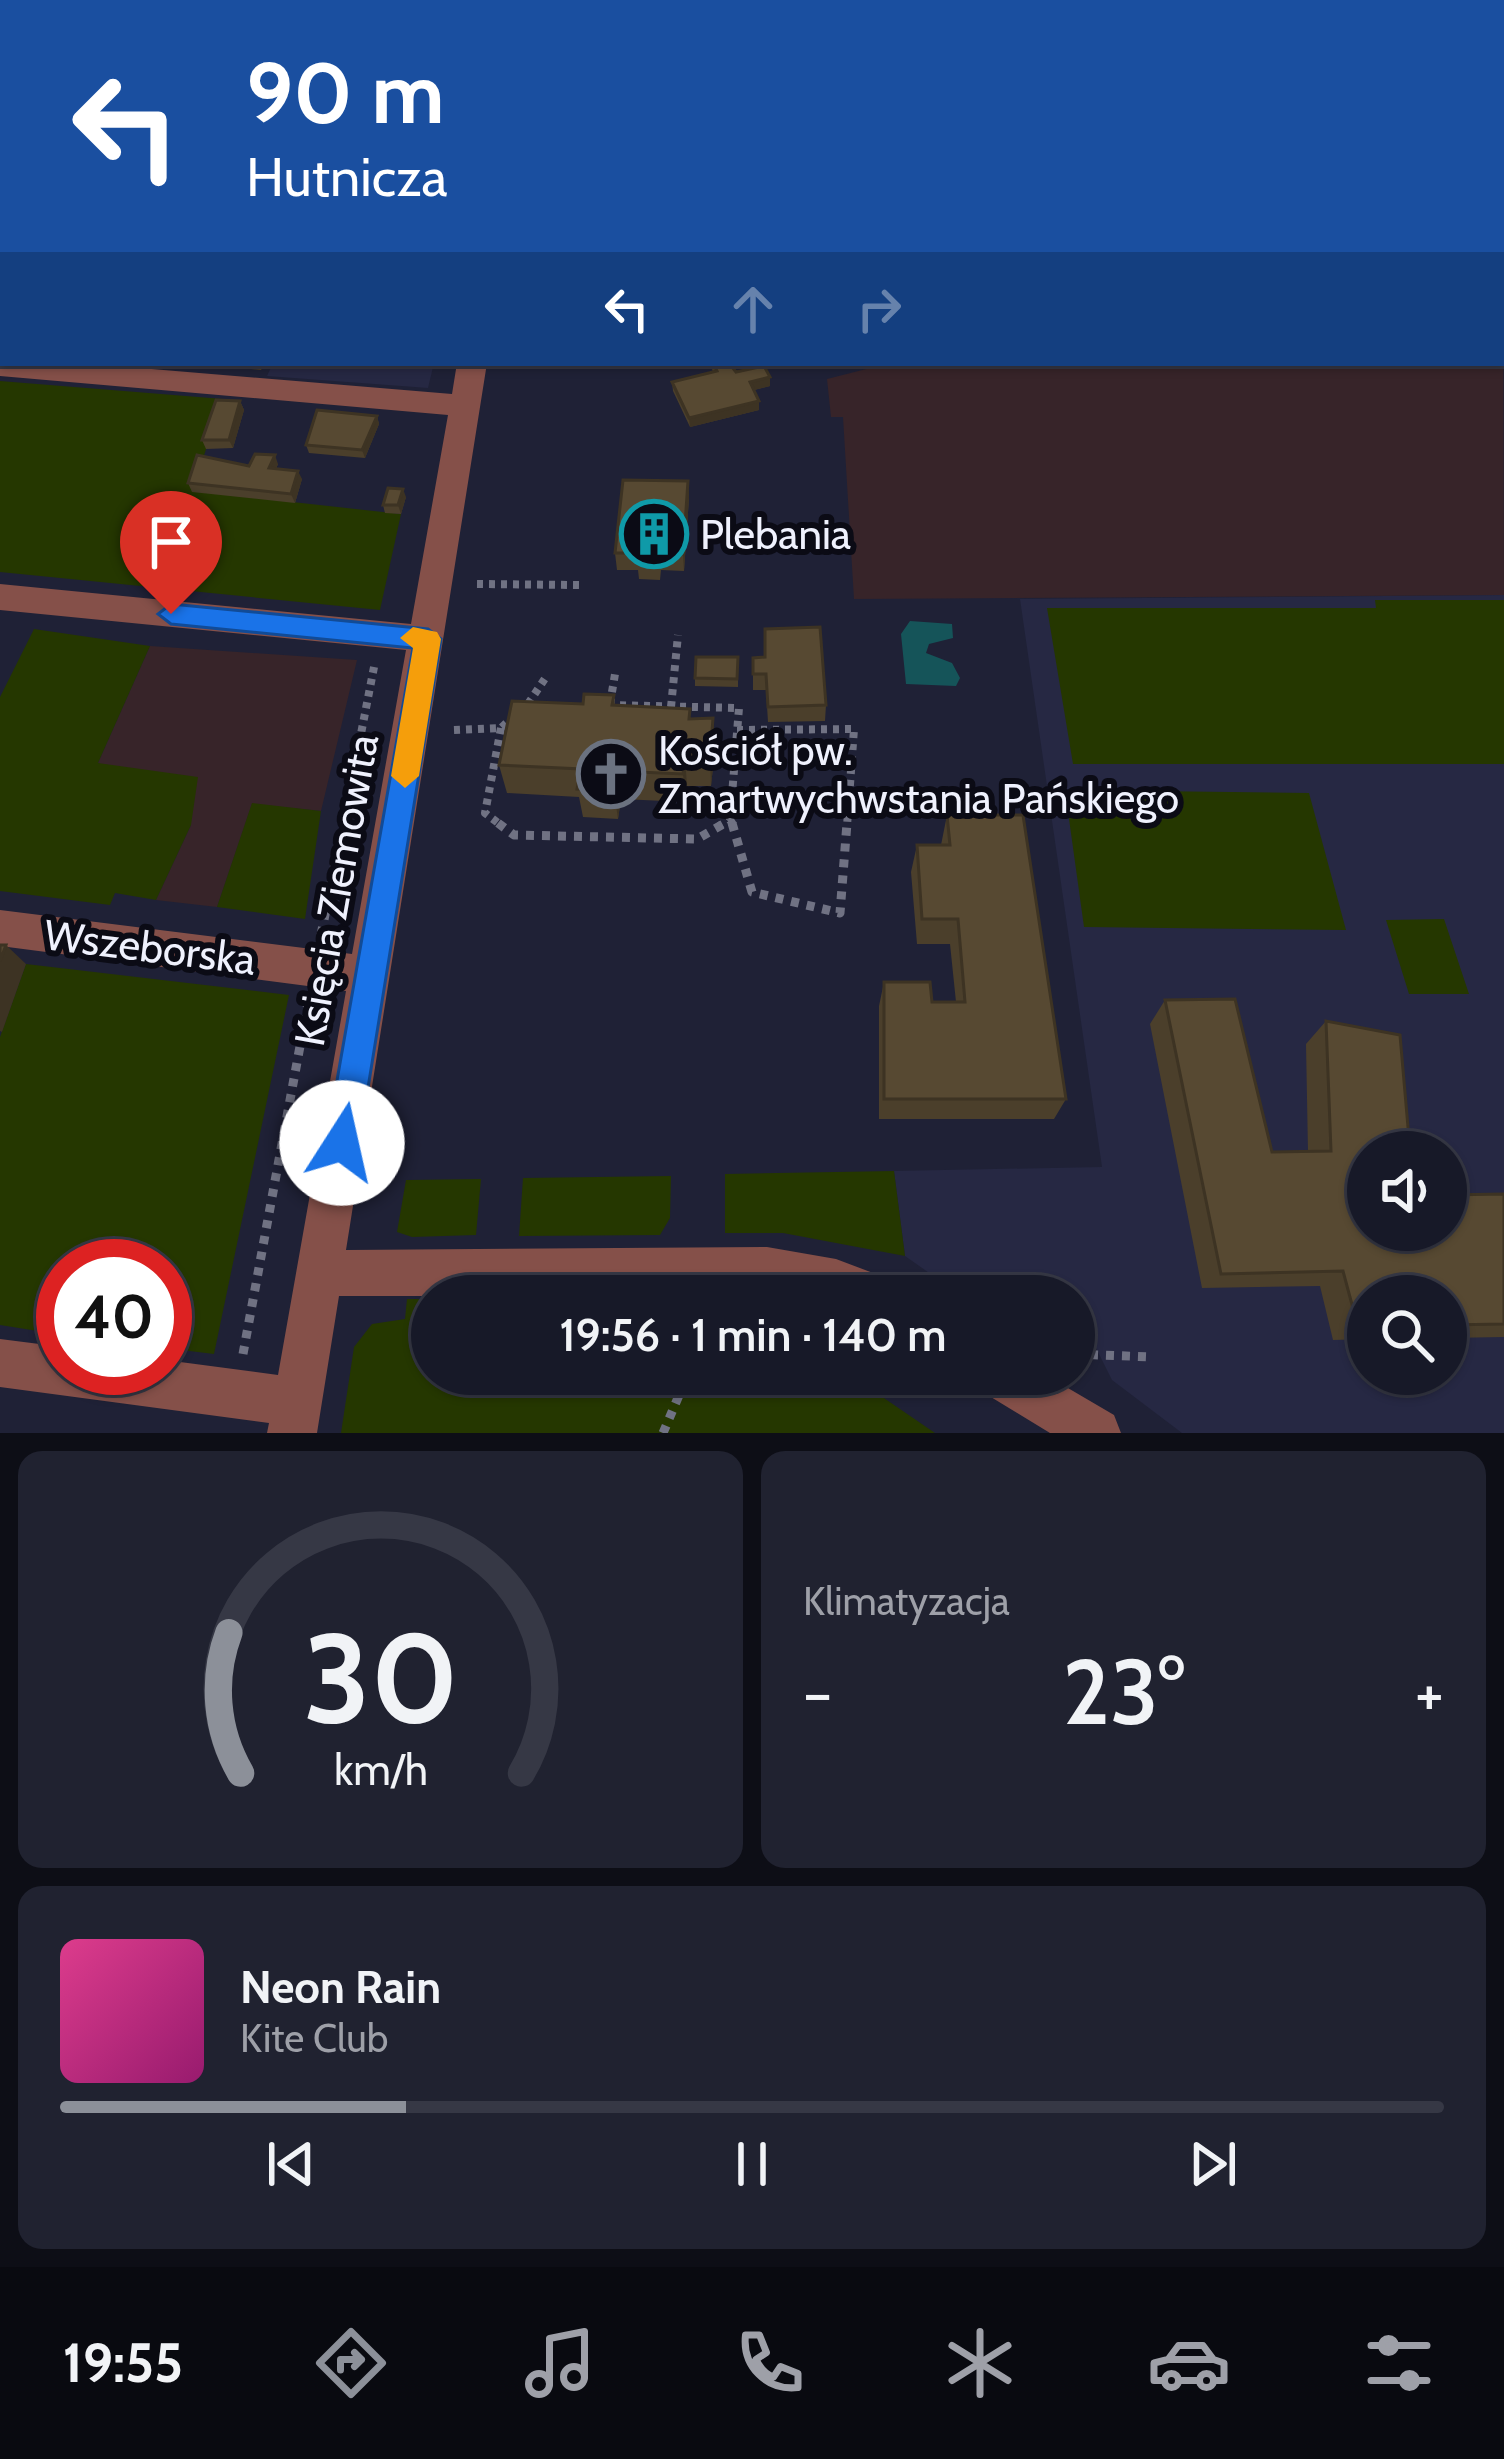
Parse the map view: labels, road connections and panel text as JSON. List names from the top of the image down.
{
  "streets": {
    "street": ["Księcia Ziemowita", "Wszeborska"]
  },
  "crossings": [
    ["Księcia Ziemowita", "Wszeborska"]
  ],
  "places": {
    "building": ["Plebania"],
    "church": ["Kościół pw. Zmartwychwstania Pańskiego"]
  },
  "page": {
    "turn": ["90 m", "Hutnicza"],
    "limit": "40",
    "trip": "19:56 · 1 min · 140 m",
    "tile": "Klimatyzacja",
    "heat": ["−", "23°", "+"],
    "song": ["Neon Rain", "Kite Club"],
    "tabs": "19:55",
    "gauge": ["30", "km/h"]
  }
}
